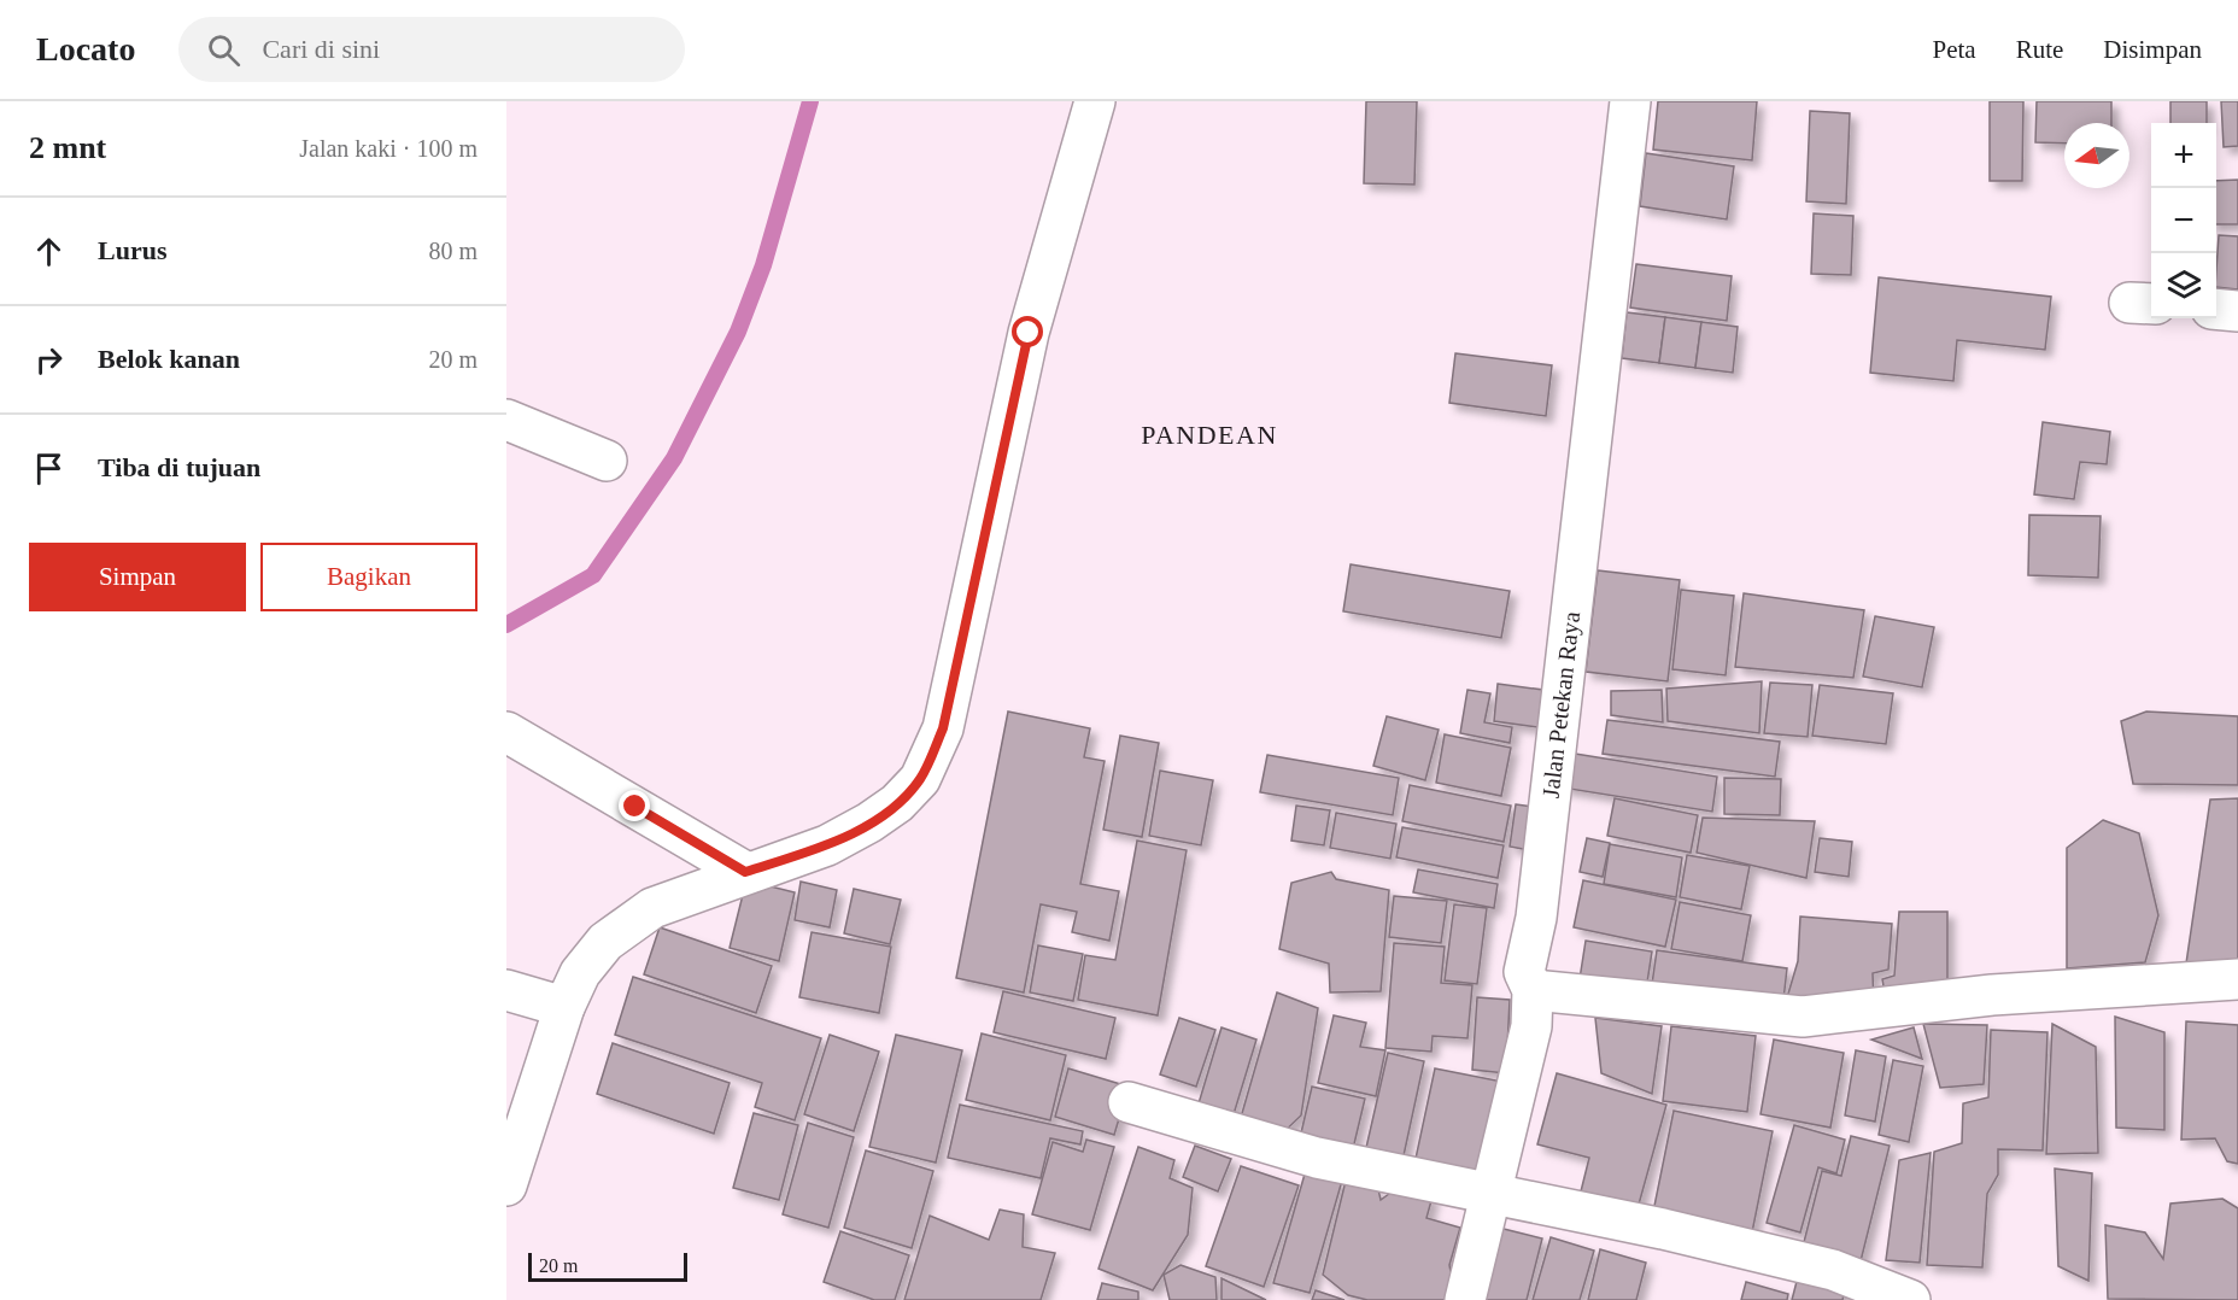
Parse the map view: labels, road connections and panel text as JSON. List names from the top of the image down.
{
  "streets": {
    "street": ["Jalan Petekan Raya"]
  },
  "districts": ["PANDEAN"],
  "scale_bar": "20 m",
  "north": "left",
  "page": {
    "header": "Locato",
    "search": "Cari di sini",
    "nav": ["Peta", "Rute", "Disimpan"],
    "heading": ["2 mnt", "Jalan kaki · 100 m"],
    "map_buttons": ["+", "−"],
    "list": [
      ["Lurus", "80 m"],
      ["Belok kanan", "20 m"],
      "Tiba di tujuan"
    ],
    "buttons": ["Simpan", "Bagikan"],
    "scale": "20 m"
  }
}
